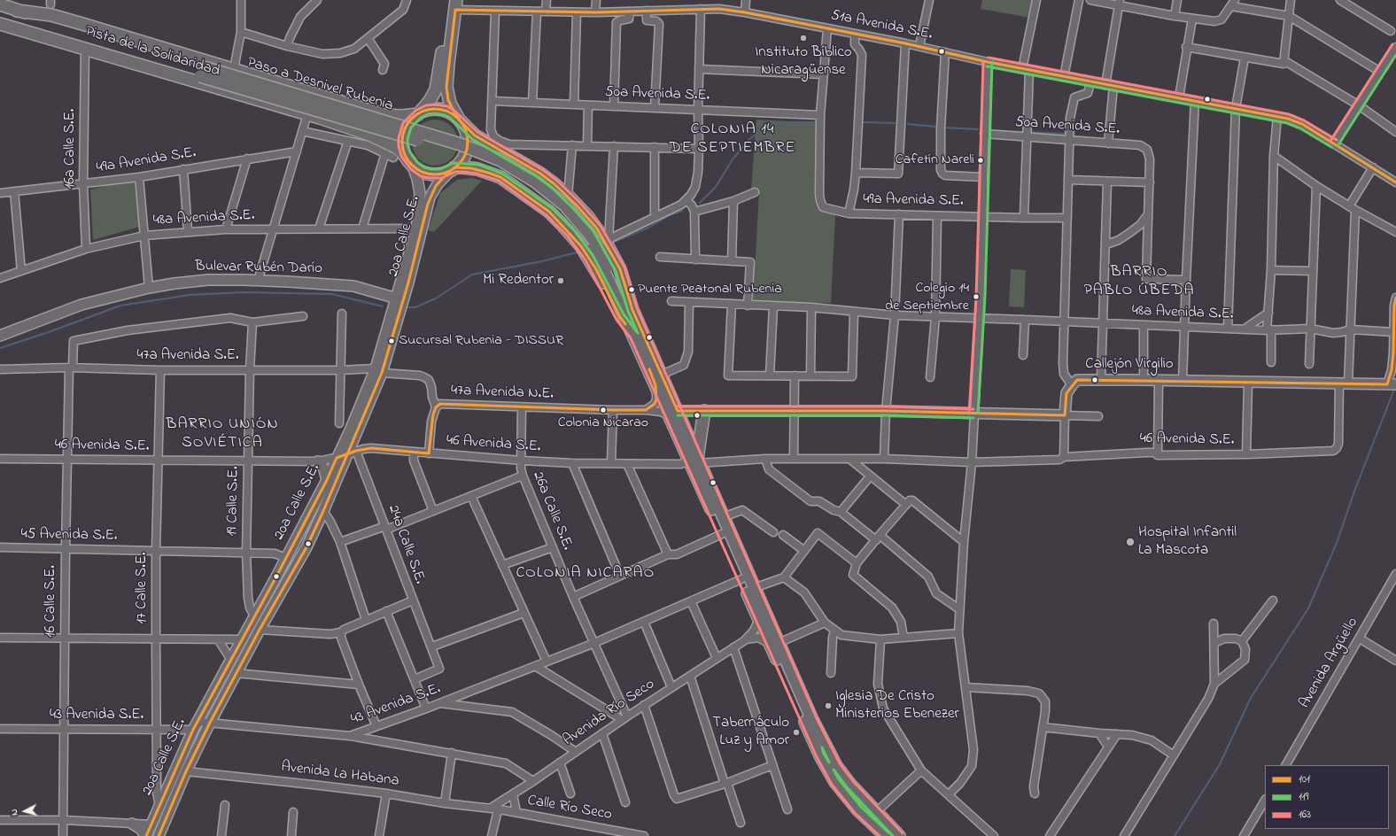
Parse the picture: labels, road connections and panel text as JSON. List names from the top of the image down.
{
  "streets": {
    "main road": ["Pista de la Solidaridad", "Paso a Desnivel Rubenia"],
    "street": [
      "51a Avenida S.E.",
      "50a Avenida S.E.",
      "16a Calle S.E.",
      "49a Avenida S.E.",
      "48a Avenida S.E.",
      "20a Calle S.E.",
      "Bulevar Rubén Darío",
      "47a Avenida S.E.",
      "Callejón Virgilio",
      "47a Avenida N.E.",
      "46 Avenida S.E.",
      "19 Calle S.E.",
      "26a Calle S.E.",
      "45 Avenida S.E.",
      "24a Calle S.E.",
      "17 Calle S.E.",
      "16 Calle S.E.",
      "Avenida Argüello",
      "43 Avenida S.E.",
      "Avenida Río Seco",
      "Avenida La Habana",
      "Calle Río Seco"
    ]
  },
  "crossings": [
    ["Pista de la Solidaridad", "Paso a Desnivel Rubenia"],
    ["Pista de la Solidaridad", "16a Calle S.E."],
    ["Pista de la Solidaridad", "20a Calle S.E."],
    ["50a Avenida S.E.", "49a Avenida S.E."],
    ["16a Calle S.E.", "49a Avenida S.E."],
    ["16a Calle S.E.", "48a Avenida S.E."],
    ["48a Avenida S.E.", "20a Calle S.E."],
    ["20a Calle S.E.", "Bulevar Rubén Darío"],
    ["20a Calle S.E.", "47a Avenida S.E."],
    ["20a Calle S.E.", "47a Avenida N.E."],
    ["20a Calle S.E.", "46 Avenida S.E."],
    ["20a Calle S.E.", "19 Calle S.E."],
    ["20a Calle S.E.", "45 Avenida S.E."],
    ["20a Calle S.E.", "17 Calle S.E."],
    ["20a Calle S.E.", "43 Avenida S.E."],
    ["20a Calle S.E.", "Avenida La Habana"],
    ["47a Avenida S.E.", "47a Avenida N.E."],
    ["47a Avenida S.E.", "19 Calle S.E."],
    ["47a Avenida S.E.", "17 Calle S.E."],
    ["47a Avenida S.E.", "16 Calle S.E."],
    ["Callejón Virgilio", "46 Avenida S.E."],
    ["47a Avenida N.E.", "26a Calle S.E."],
    ["46 Avenida S.E.", "19 Calle S.E."],
    ["46 Avenida S.E.", "26a Calle S.E."],
    ["46 Avenida S.E.", "24a Calle S.E."],
    ["46 Avenida S.E.", "17 Calle S.E."],
    ["46 Avenida S.E.", "16 Calle S.E."],
    ["19 Calle S.E.", "45 Avenida S.E."],
    ["19 Calle S.E.", "16 Calle S.E."],
    ["26a Calle S.E.", "43 Avenida S.E."],
    ["26a Calle S.E.", "Avenida Río Seco"],
    ["45 Avenida S.E.", "17 Calle S.E."],
    ["45 Avenida S.E.", "16 Calle S.E."],
    ["17 Calle S.E.", "43 Avenida S.E."],
    ["16 Calle S.E.", "43 Avenida S.E."],
    ["Avenida Río Seco", "Avenida La Habana"],
    ["Avenida Río Seco", "Calle Río Seco"],
    ["Avenida La Habana", "Calle Río Seco"]
  ],
  "districts": [
    "COLONIA 14 DE SEPTIEMBRE",
    "BARRIO PABLO ÚBEDA",
    "BARRIO UNIÓN SOVIÉTICA",
    "COLONIA NICARAO"
  ],
  "places": [
    "Instituto Bíblico Nicaragüense",
    "Cafetín Nareli",
    "Mi Redentor",
    "Puente Peatonal Rubenia",
    "Colegio 14 de Septiembre",
    "Sucursal Rubenia - DISSUR",
    "Colonia Nicarao",
    "Hospital Infantil La Mascota",
    "Iglesia De Cristo Ministerios Ebenezer",
    "Tabernáculo Luz y Amor"
  ],
  "lines": ["transit line 101", "transit line 163", "transit line 119"],
  "legend": ["101", "119", "163"],
  "north": "left"
}
